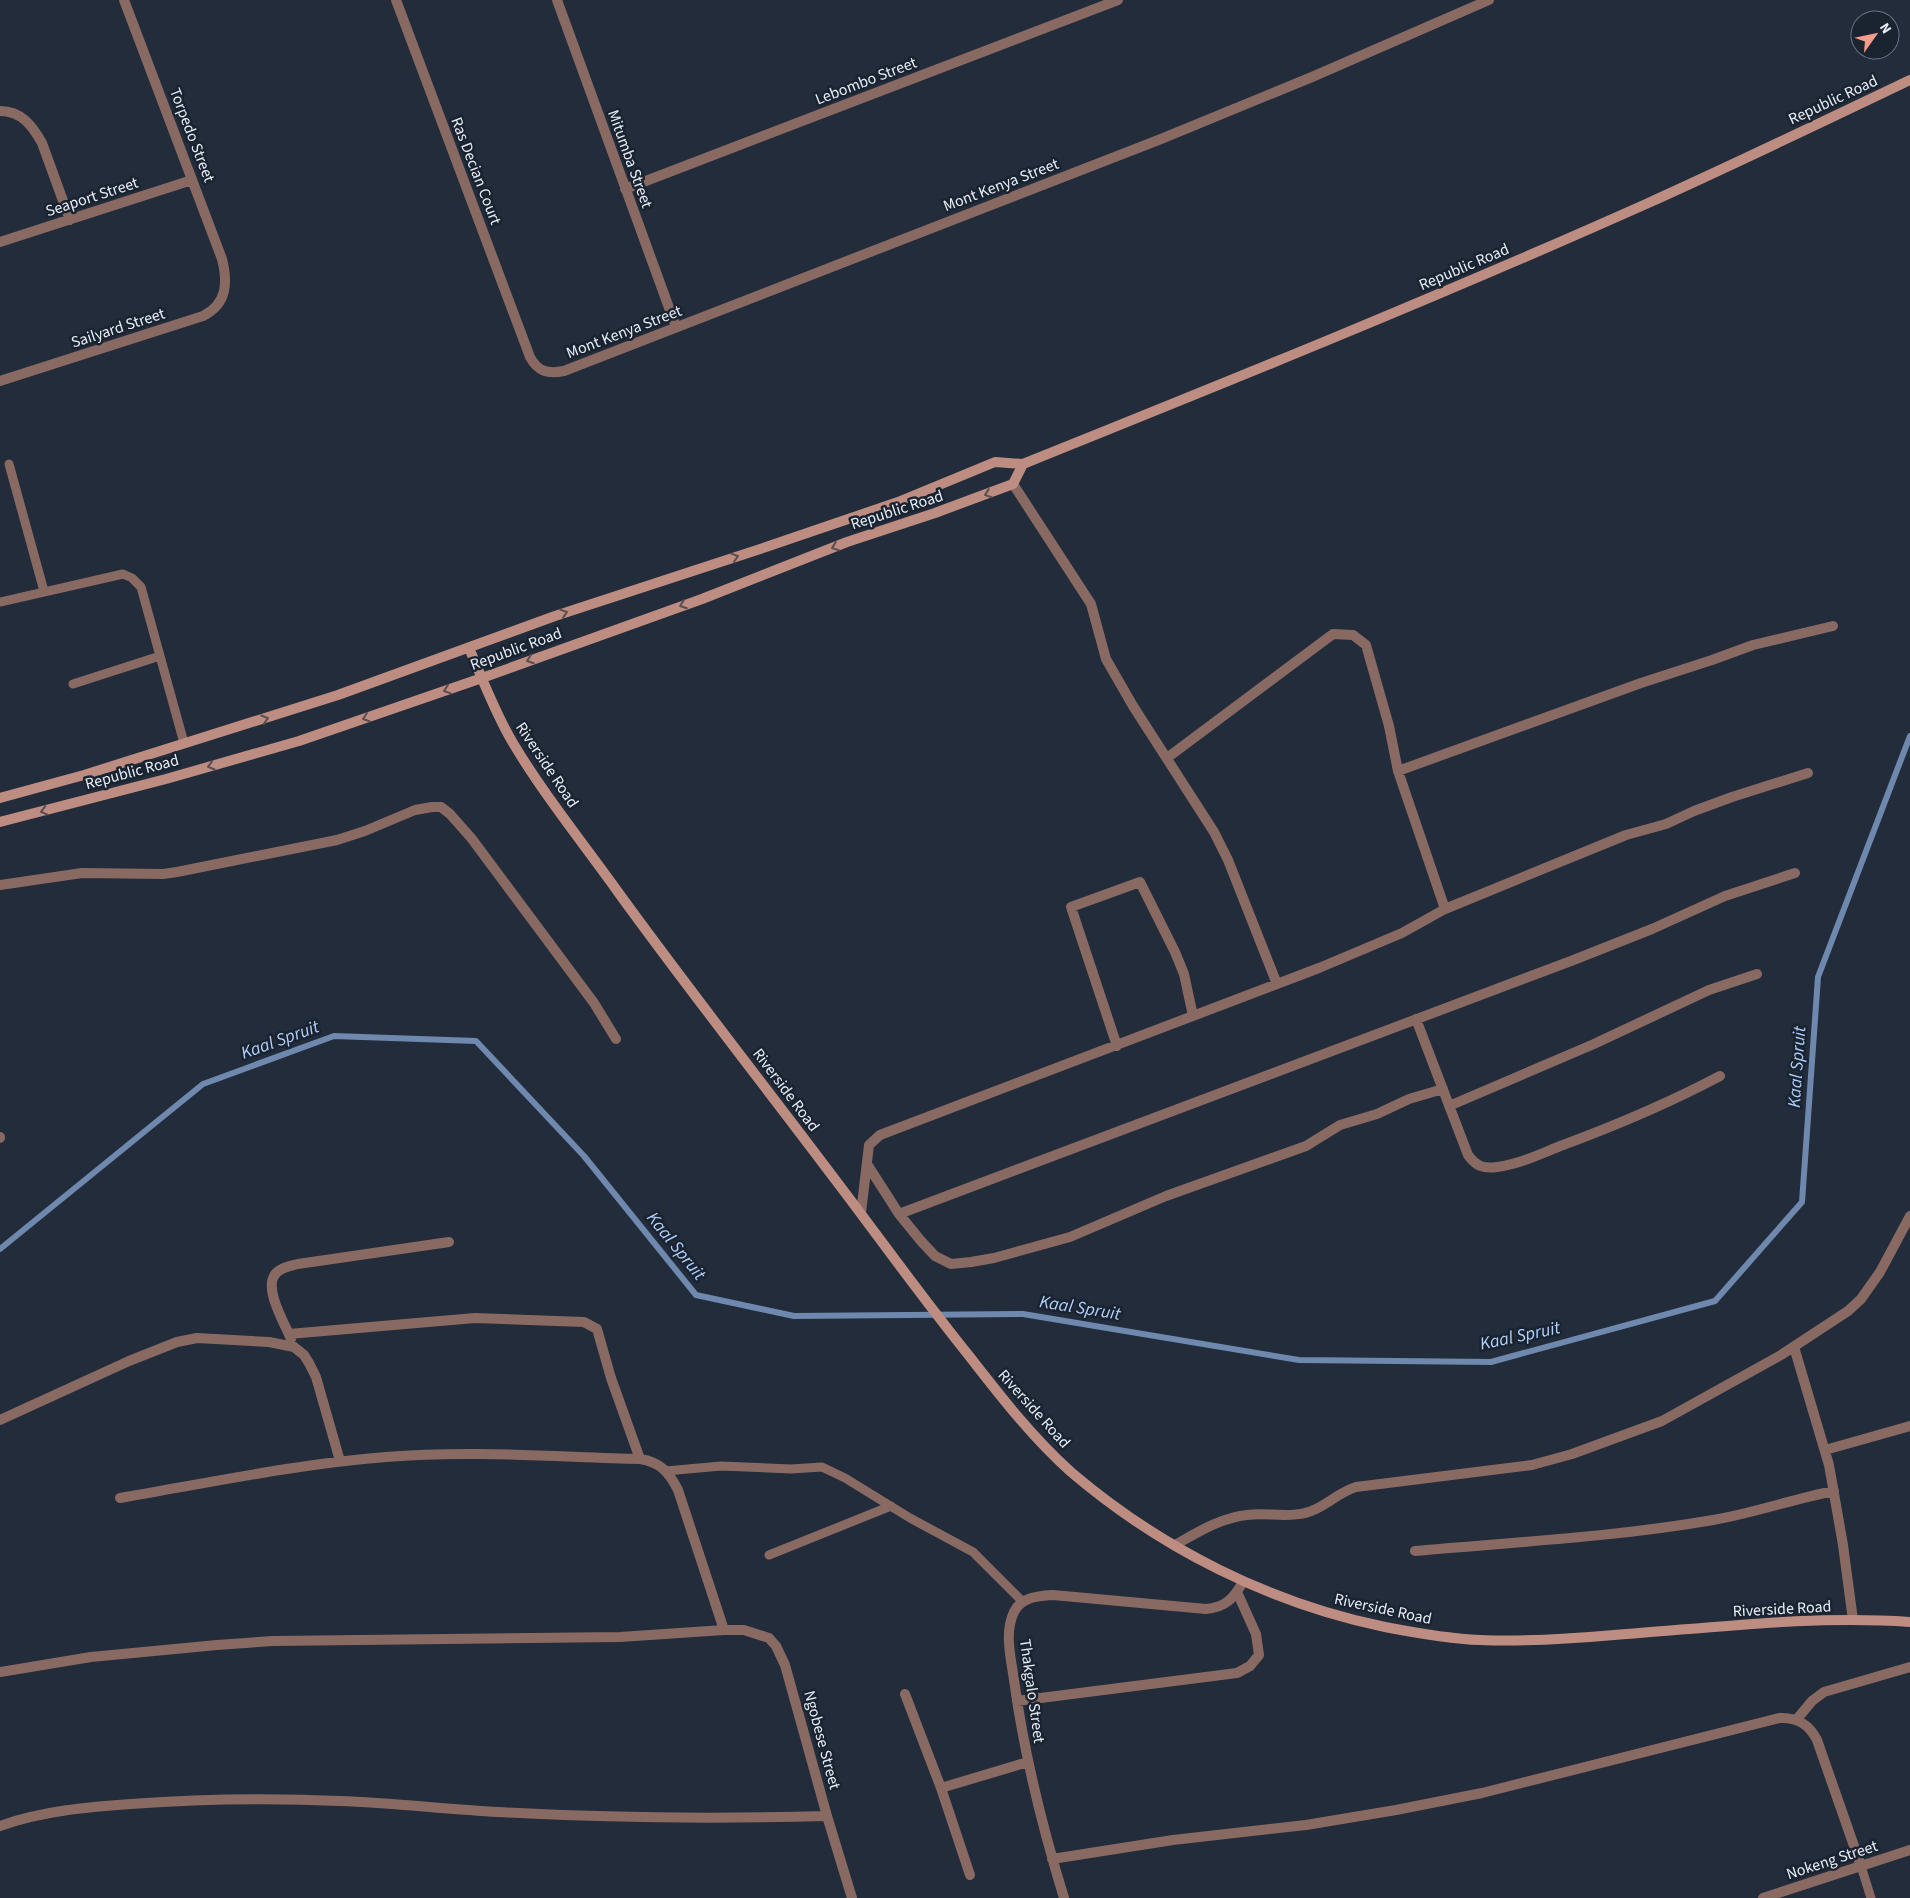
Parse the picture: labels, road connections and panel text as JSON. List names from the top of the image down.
{
  "streets": {
    "street": [
      "Lebombo Street",
      "Republic Road",
      "Torpedo Street",
      "Mitumba Street",
      "Ras Decian Court",
      "Mont Kenya Street",
      "Seaport Street",
      "Sailyard Street",
      "Riverside Road",
      "Thakgalo Street",
      "Ngobese Street",
      "Nokeng Street"
    ]
  },
  "crossings": [
    ["Lebombo Street", "Mitumba Street"],
    ["Republic Road", "Riverside Road"],
    ["Torpedo Street", "Seaport Street"],
    ["Torpedo Street", "Sailyard Street"],
    ["Mitumba Street", "Mont Kenya Street"],
    ["Ras Decian Court", "Mont Kenya Street"]
  ],
  "water": ["Kaal Spruit"],
  "north": "top right"
}
